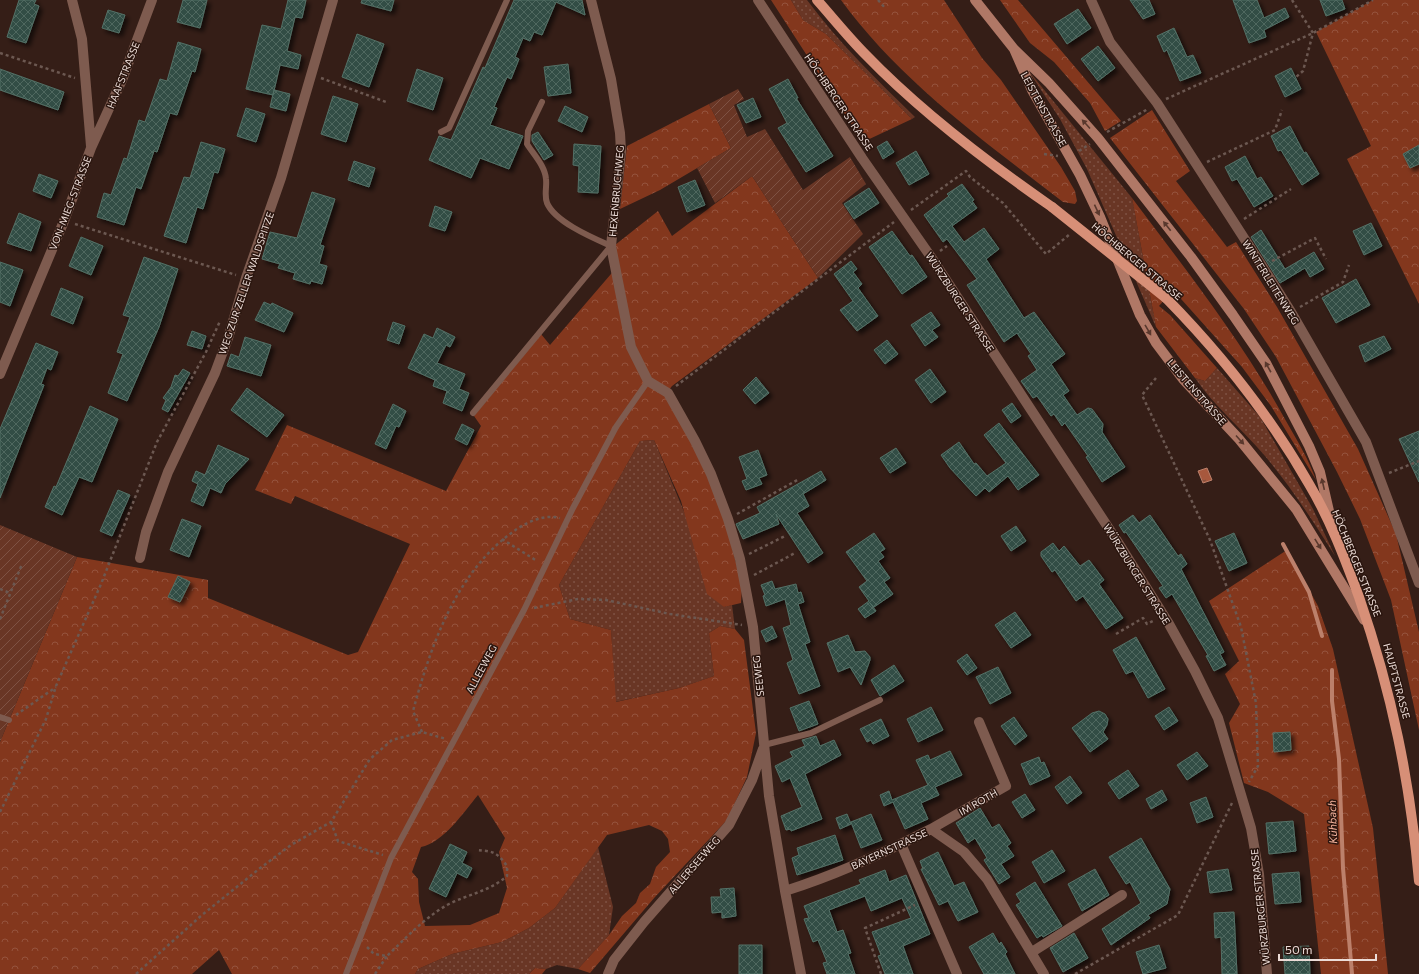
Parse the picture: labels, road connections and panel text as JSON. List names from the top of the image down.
{
  "streets": {
    "main road": ["HÖCHBERGER STRASSE", "LEISTENSTRASSE", "HAUPTSTRASSE"],
    "street": [
      "HAAFSTRASSE",
      "HEXENBRUCHWEG",
      "VON-MIEG-STRASSE",
      "WINTERLEITENWEG",
      "WEG ZUR ZELLER WALDSPITZE",
      "WÜRZBURGER STRASSE",
      "SEEWEG",
      "IM ROTH",
      "BAYERNSTRASSE",
      "ALLERSEEWEG"
    ],
    "lane": ["ALLEEWEG"]
  },
  "crossings": [
    ["HAAFSTRASSE", "VON-MIEG-STRASSE"],
    ["HÖCHBERGER STRASSE", "LEISTENSTRASSE"],
    ["HÖCHBERGER STRASSE", "WÜRZBURGER STRASSE"],
    ["HÖCHBERGER STRASSE", "HAUPTSTRASSE"],
    ["LEISTENSTRASSE", "HAUPTSTRASSE"],
    ["HEXENBRUCHWEG", "ALLEEWEG"],
    ["SEEWEG", "BAYERNSTRASSE"],
    ["SEEWEG", "ALLERSEEWEG"],
    ["IM ROTH", "BAYERNSTRASSE"]
  ],
  "water": ["Kühbach"],
  "scale_bar": "50 m"
}
